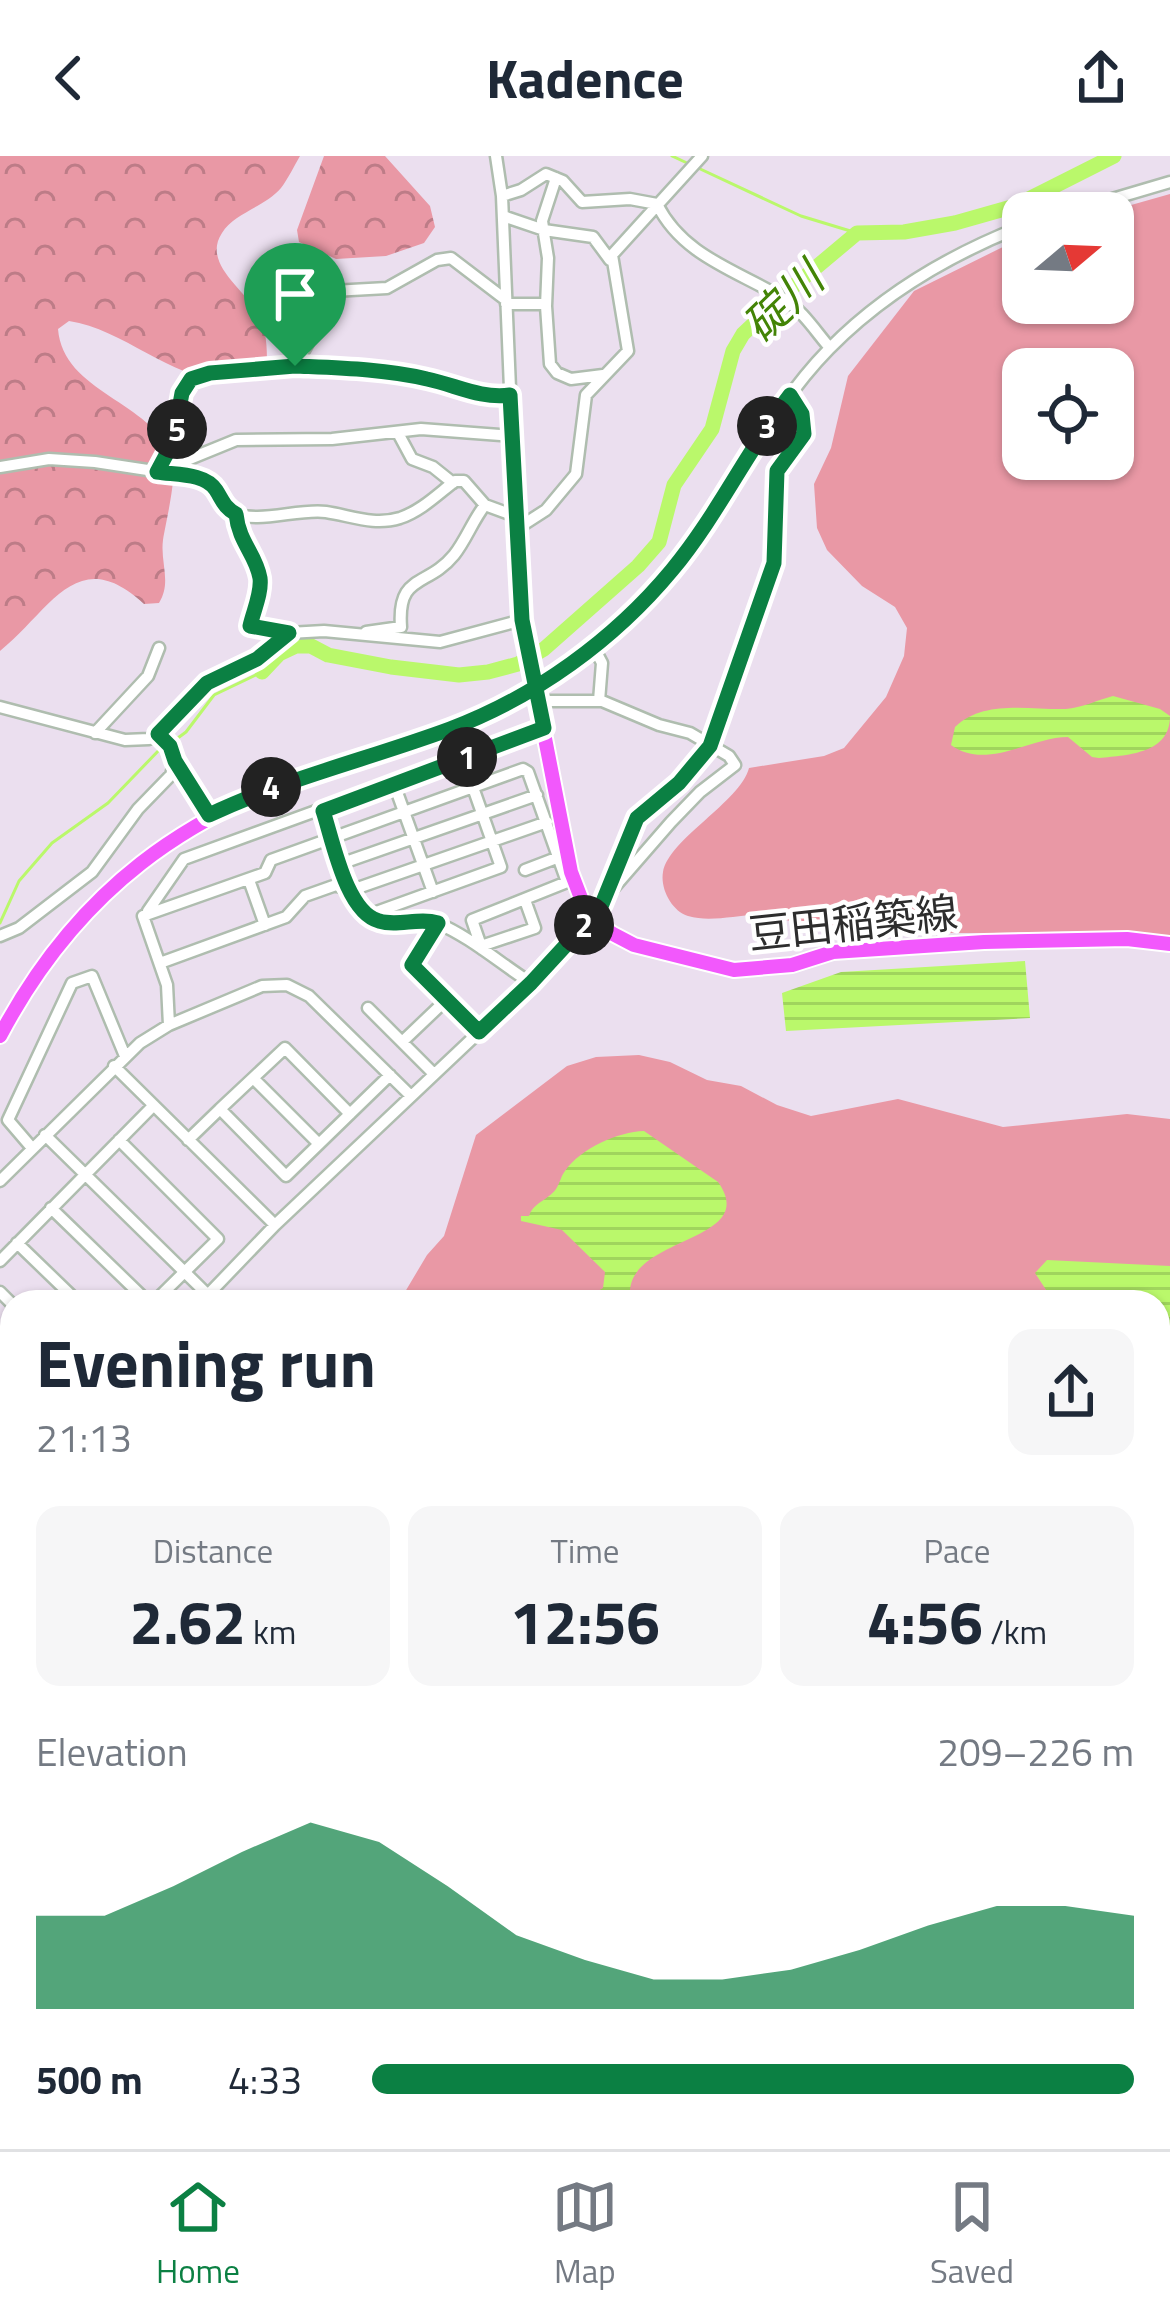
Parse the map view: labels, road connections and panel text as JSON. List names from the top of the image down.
{
  "streets": {
    "main road": ["豆田稲築線"]
  },
  "water": ["碇川"],
  "north": "right",
  "page": {
    "header": "Kadence",
    "pins": [
      "3",
      "5",
      "1",
      "4",
      "2"
    ],
    "heading": ["Evening run", "21:13"],
    "stats": [
      ["Distance", "2.62 km"],
      ["Time", "12:56"],
      ["Pace", "4:56 /km"]
    ],
    "chart": ["Elevation", "209–226 m"],
    "list": [
      {
        "name": "500 m",
        "note": "4:33"
      }
    ],
    "tabs": ["Home", "Map", "Saved"]
  }
}
